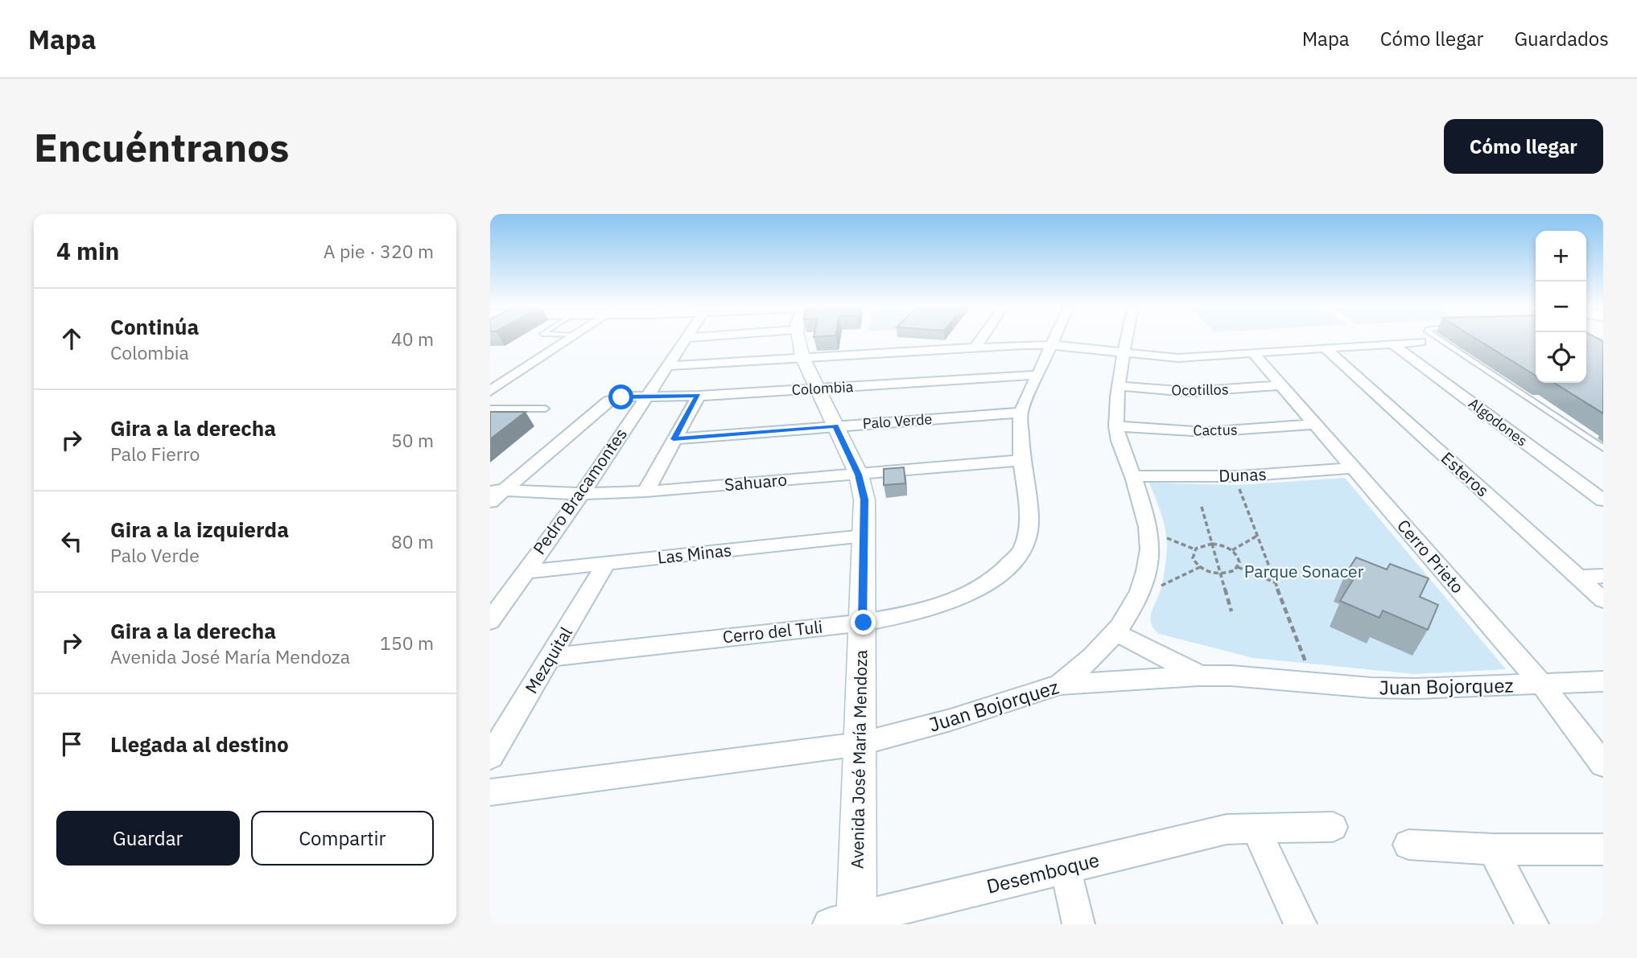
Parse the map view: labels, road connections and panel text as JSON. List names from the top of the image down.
{
  "streets": {
    "street": [
      "Colombia",
      "Ocotillos",
      "Palo Verde",
      "Algodones",
      "Cactus",
      "Esteros",
      "Dunas",
      "Sahuaro",
      "Pedro Bracamontes",
      "Las Minas",
      "Cerro Prieto",
      "Cerro del Tuli",
      "Mezquital",
      "Juan Bojorquez",
      "Avenida José María Mendoza",
      "Desemboque"
    ]
  },
  "crossings": [
    ["Colombia", "Sahuaro"],
    ["Colombia", "Pedro Bracamontes"],
    ["Colombia", "Cerro del Tuli"],
    ["Colombia", "Avenida José María Mendoza"],
    ["Ocotillos", "Cerro Prieto"],
    ["Palo Verde", "Cerro del Tuli"],
    ["Palo Verde", "Avenida José María Mendoza"],
    ["Cactus", "Cerro Prieto"],
    ["Dunas", "Cerro Prieto"],
    ["Sahuaro", "Pedro Bracamontes"],
    ["Sahuaro", "Cerro del Tuli"],
    ["Sahuaro", "Avenida José María Mendoza"],
    ["Pedro Bracamontes", "Las Minas"],
    ["Las Minas", "Mezquital"],
    ["Las Minas", "Avenida José María Mendoza"],
    ["Cerro Prieto", "Juan Bojorquez"],
    ["Cerro del Tuli", "Mezquital"],
    ["Cerro del Tuli", "Avenida José María Mendoza"],
    ["Juan Bojorquez", "Avenida José María Mendoza"],
    ["Avenida José María Mendoza", "Desemboque"]
  ],
  "parks": ["Parque Sonacer"],
  "page": {
    "header": "Mapa",
    "nav": ["Mapa", "Cómo llegar", "Guardados"],
    "buttons": [
      "Cómo llegar",
      ["Guardar", "Compartir"]
    ],
    "title": "Encuéntranos",
    "heading": ["4 min", "A pie · 320 m"],
    "map_buttons": ["+", "−"],
    "list": [
      ["Continúa", "Colombia", "40 m"],
      ["Gira a la derecha", "Palo Fierro", "50 m"],
      ["Gira a la izquierda", "Palo Verde", "80 m"],
      ["Gira a la derecha", "Avenida José María Mendoza", "150 m"],
      "Llegada al destino"
    ]
  }
}
